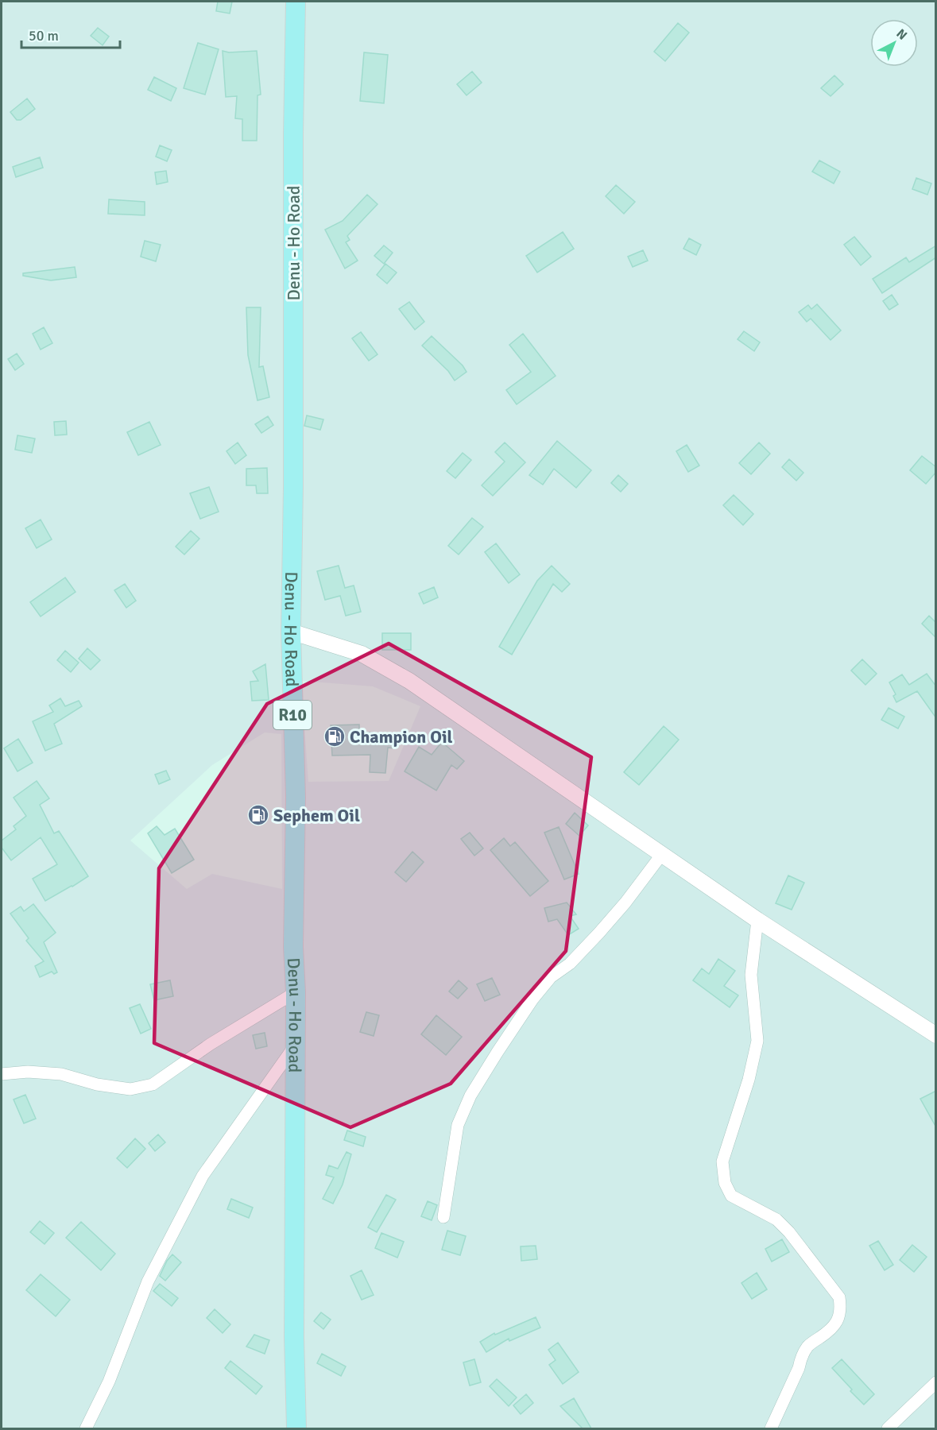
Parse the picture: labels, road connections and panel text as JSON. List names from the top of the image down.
{
  "streets": {
    "main road": ["Denu - Ho Road", "R10"]
  },
  "places": {
    "fuel station": ["Champion Oil", "Sephem Oil"]
  },
  "scale_bar": "50 m",
  "north": "top right"
}
